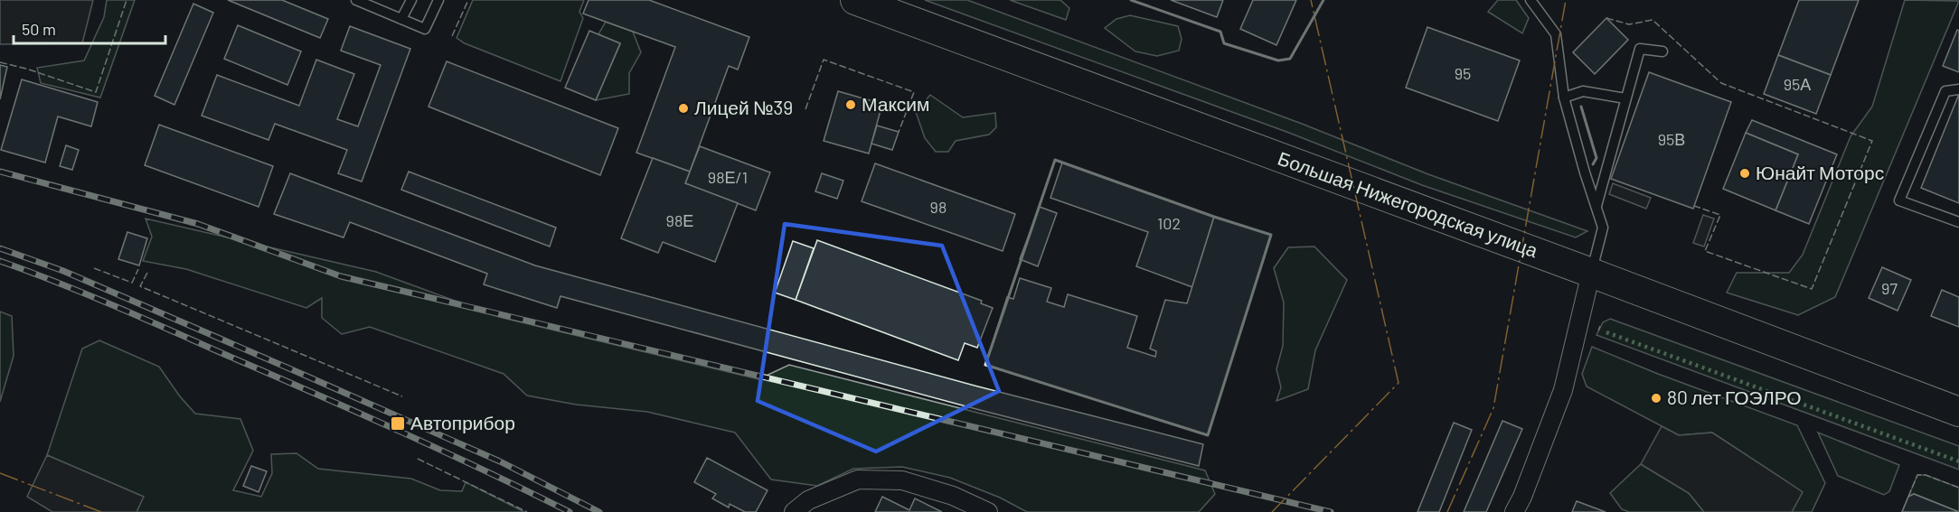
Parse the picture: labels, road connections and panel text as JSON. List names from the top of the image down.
{
  "streets": {
    "main road": ["Большая Нижегородская улица"]
  },
  "places": {
    "other": [
      "Максим",
      "Лицей №39",
      "Юнайт Моторс",
      "80 лет ГОЭЛРО"
    ],
    "transit": ["Автоприбор"]
  },
  "house_numbers": [
    "95",
    "95А",
    "95В",
    "98Е/1",
    "98",
    "98Е",
    "102",
    "97"
  ],
  "scale_bar": "50 m"
}
